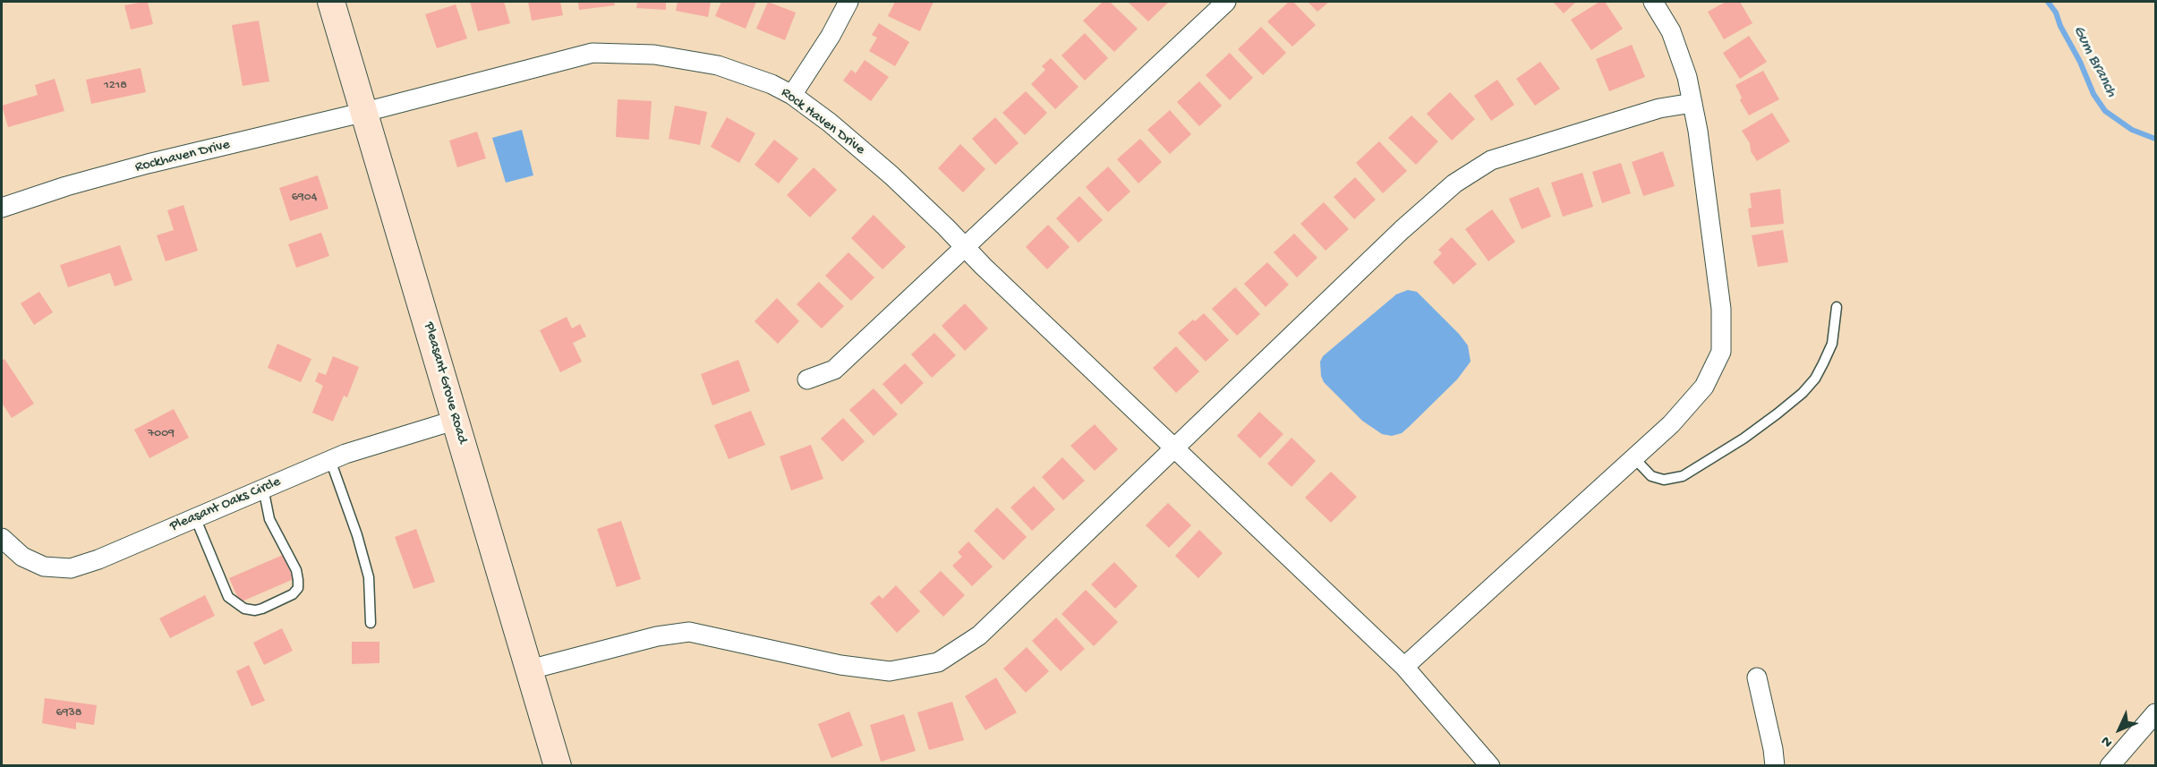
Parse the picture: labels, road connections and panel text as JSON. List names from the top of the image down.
{
  "streets": {
    "street": [
      "Rock Haven Drive",
      "Rockhaven Drive",
      "Pleasant Grove Road",
      "Pleasant Oaks Circle"
    ]
  },
  "crossings": [
    ["Rock Haven Drive", "Rockhaven Drive"],
    ["Rock Haven Drive", "Pleasant Grove Road"],
    ["Rockhaven Drive", "Pleasant Grove Road"],
    ["Pleasant Grove Road", "Pleasant Oaks Circle"]
  ],
  "water": ["Gum Branch"],
  "house_numbers": [
    "1218",
    "6904",
    "7009",
    "6938"
  ],
  "north": "bottom left"
}
